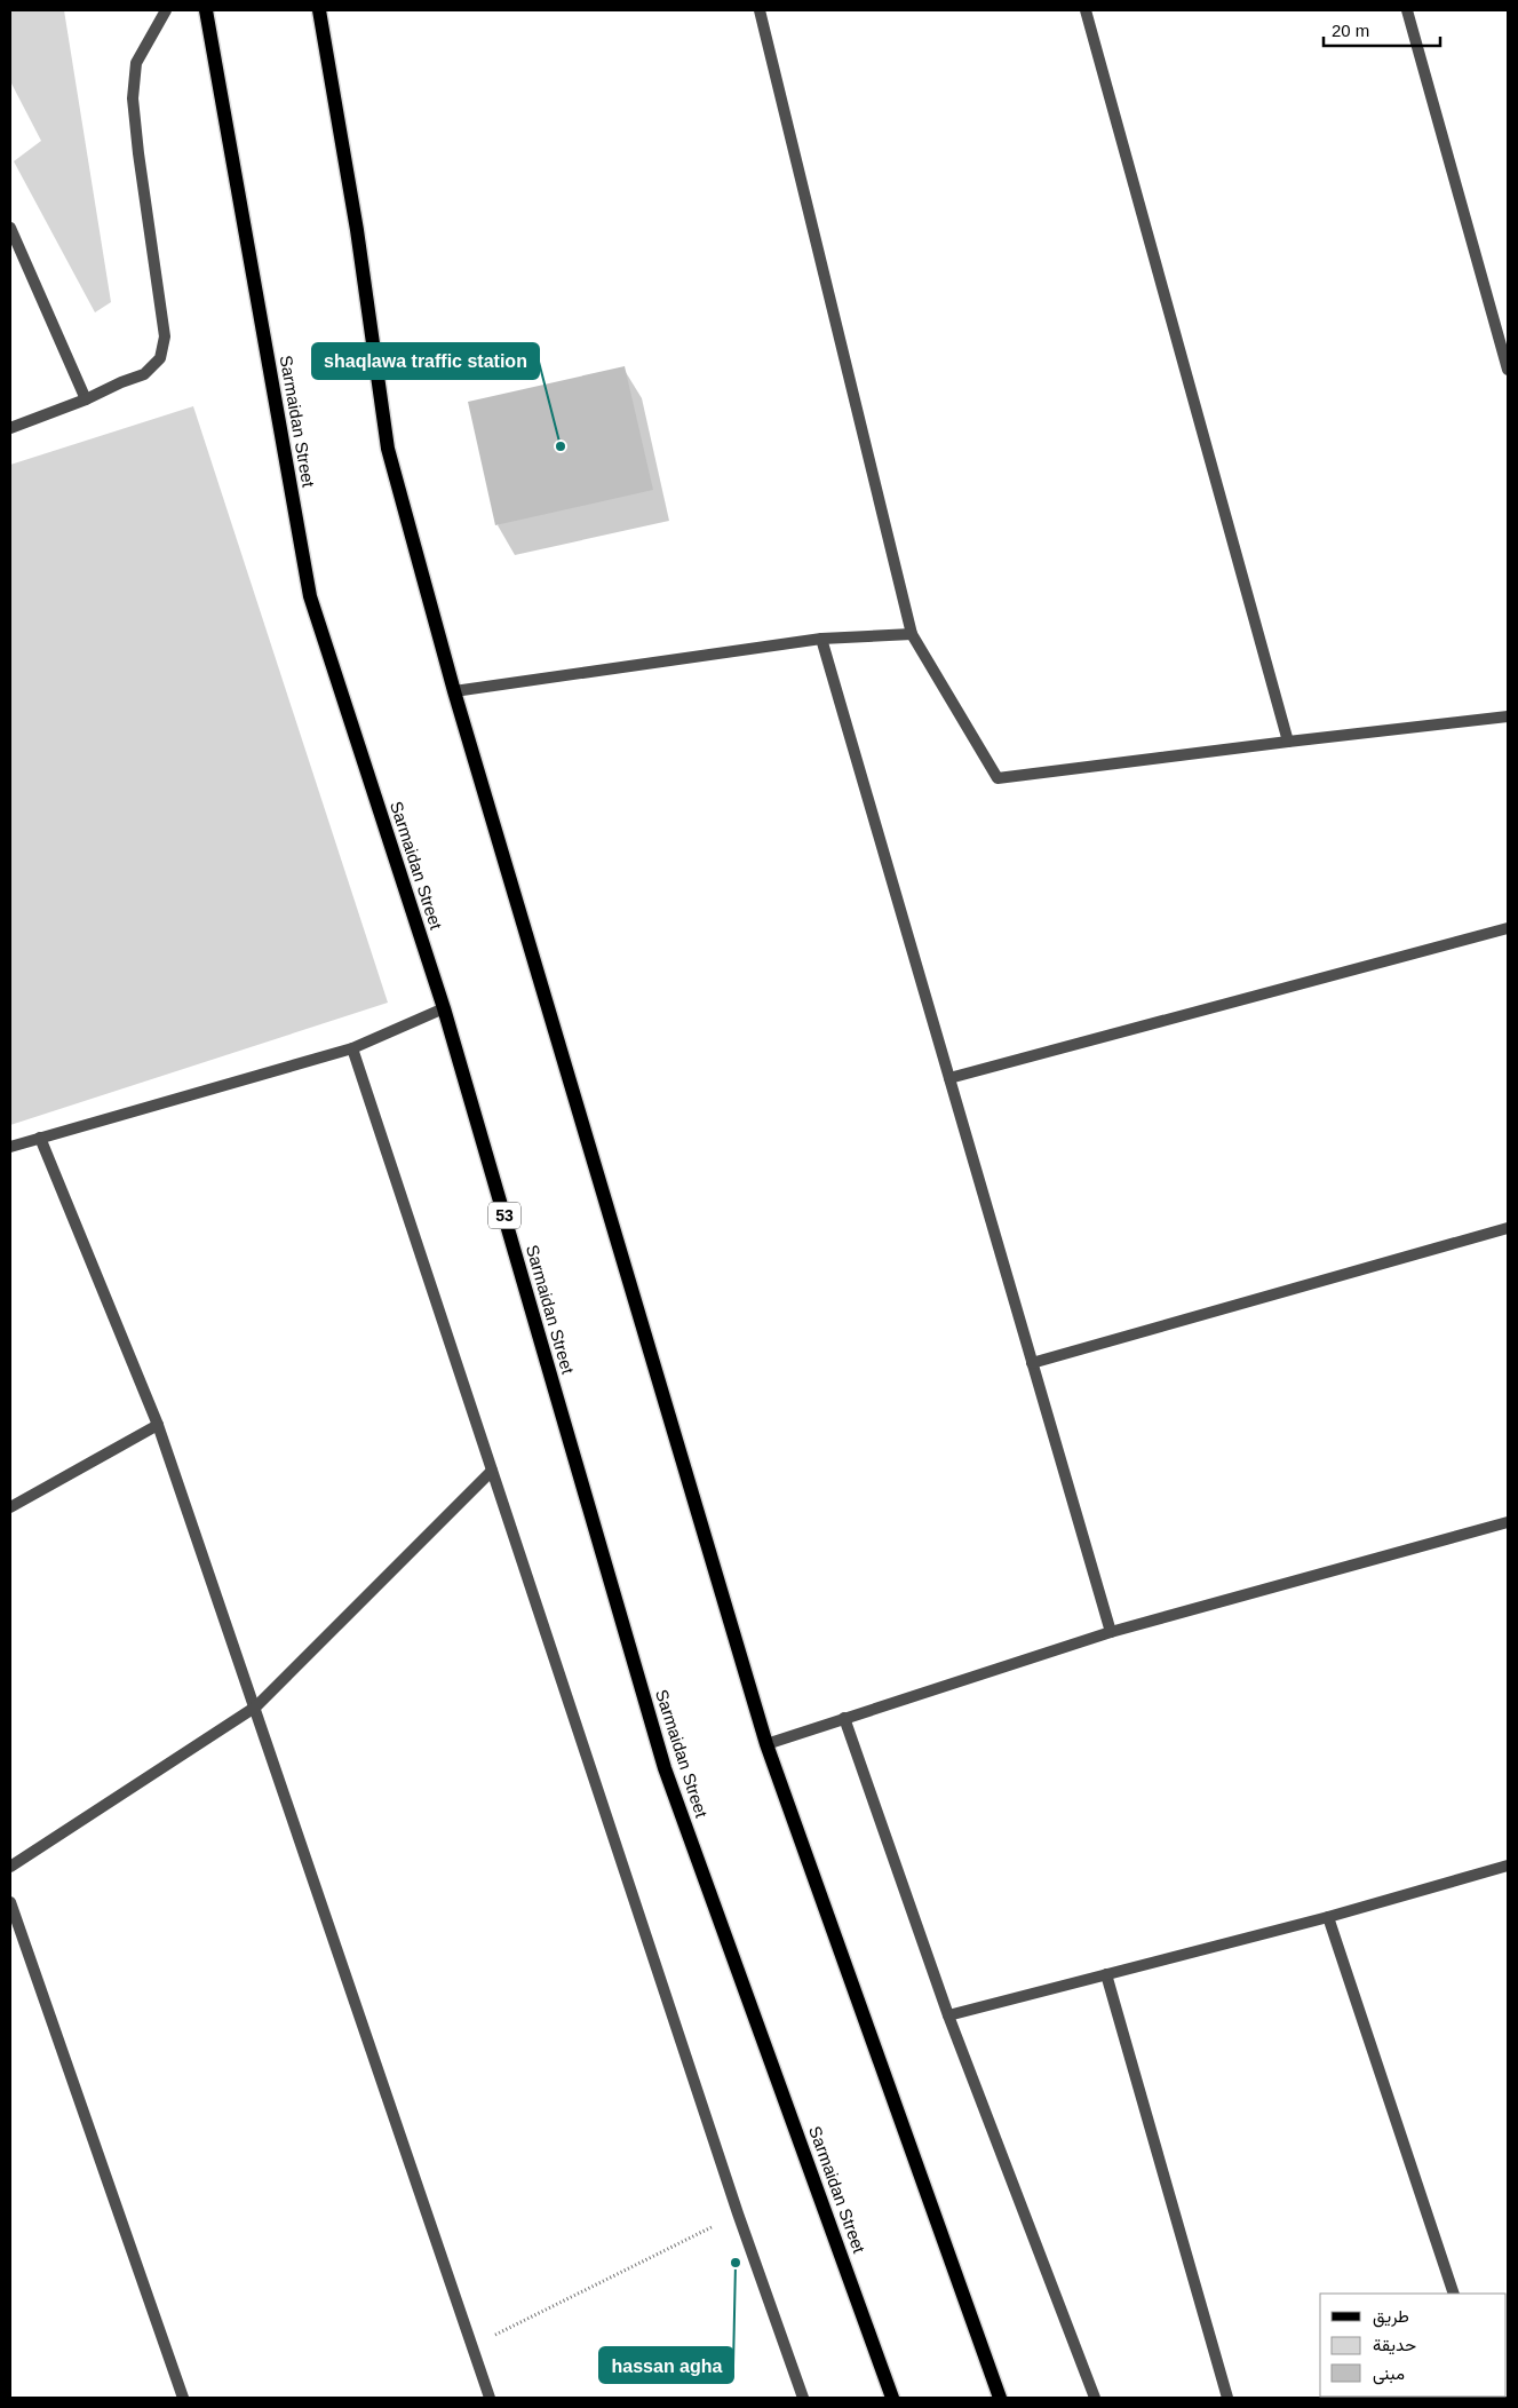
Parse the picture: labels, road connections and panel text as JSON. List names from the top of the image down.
{
  "streets": {
    "main road": ["Sarmaidan Street", "53"]
  },
  "places": ["shaqlawa traffic station", "hassan agha"],
  "legend": ["طريق", "حديقة", "مبنى"],
  "scale_bar": "20 m"
}
